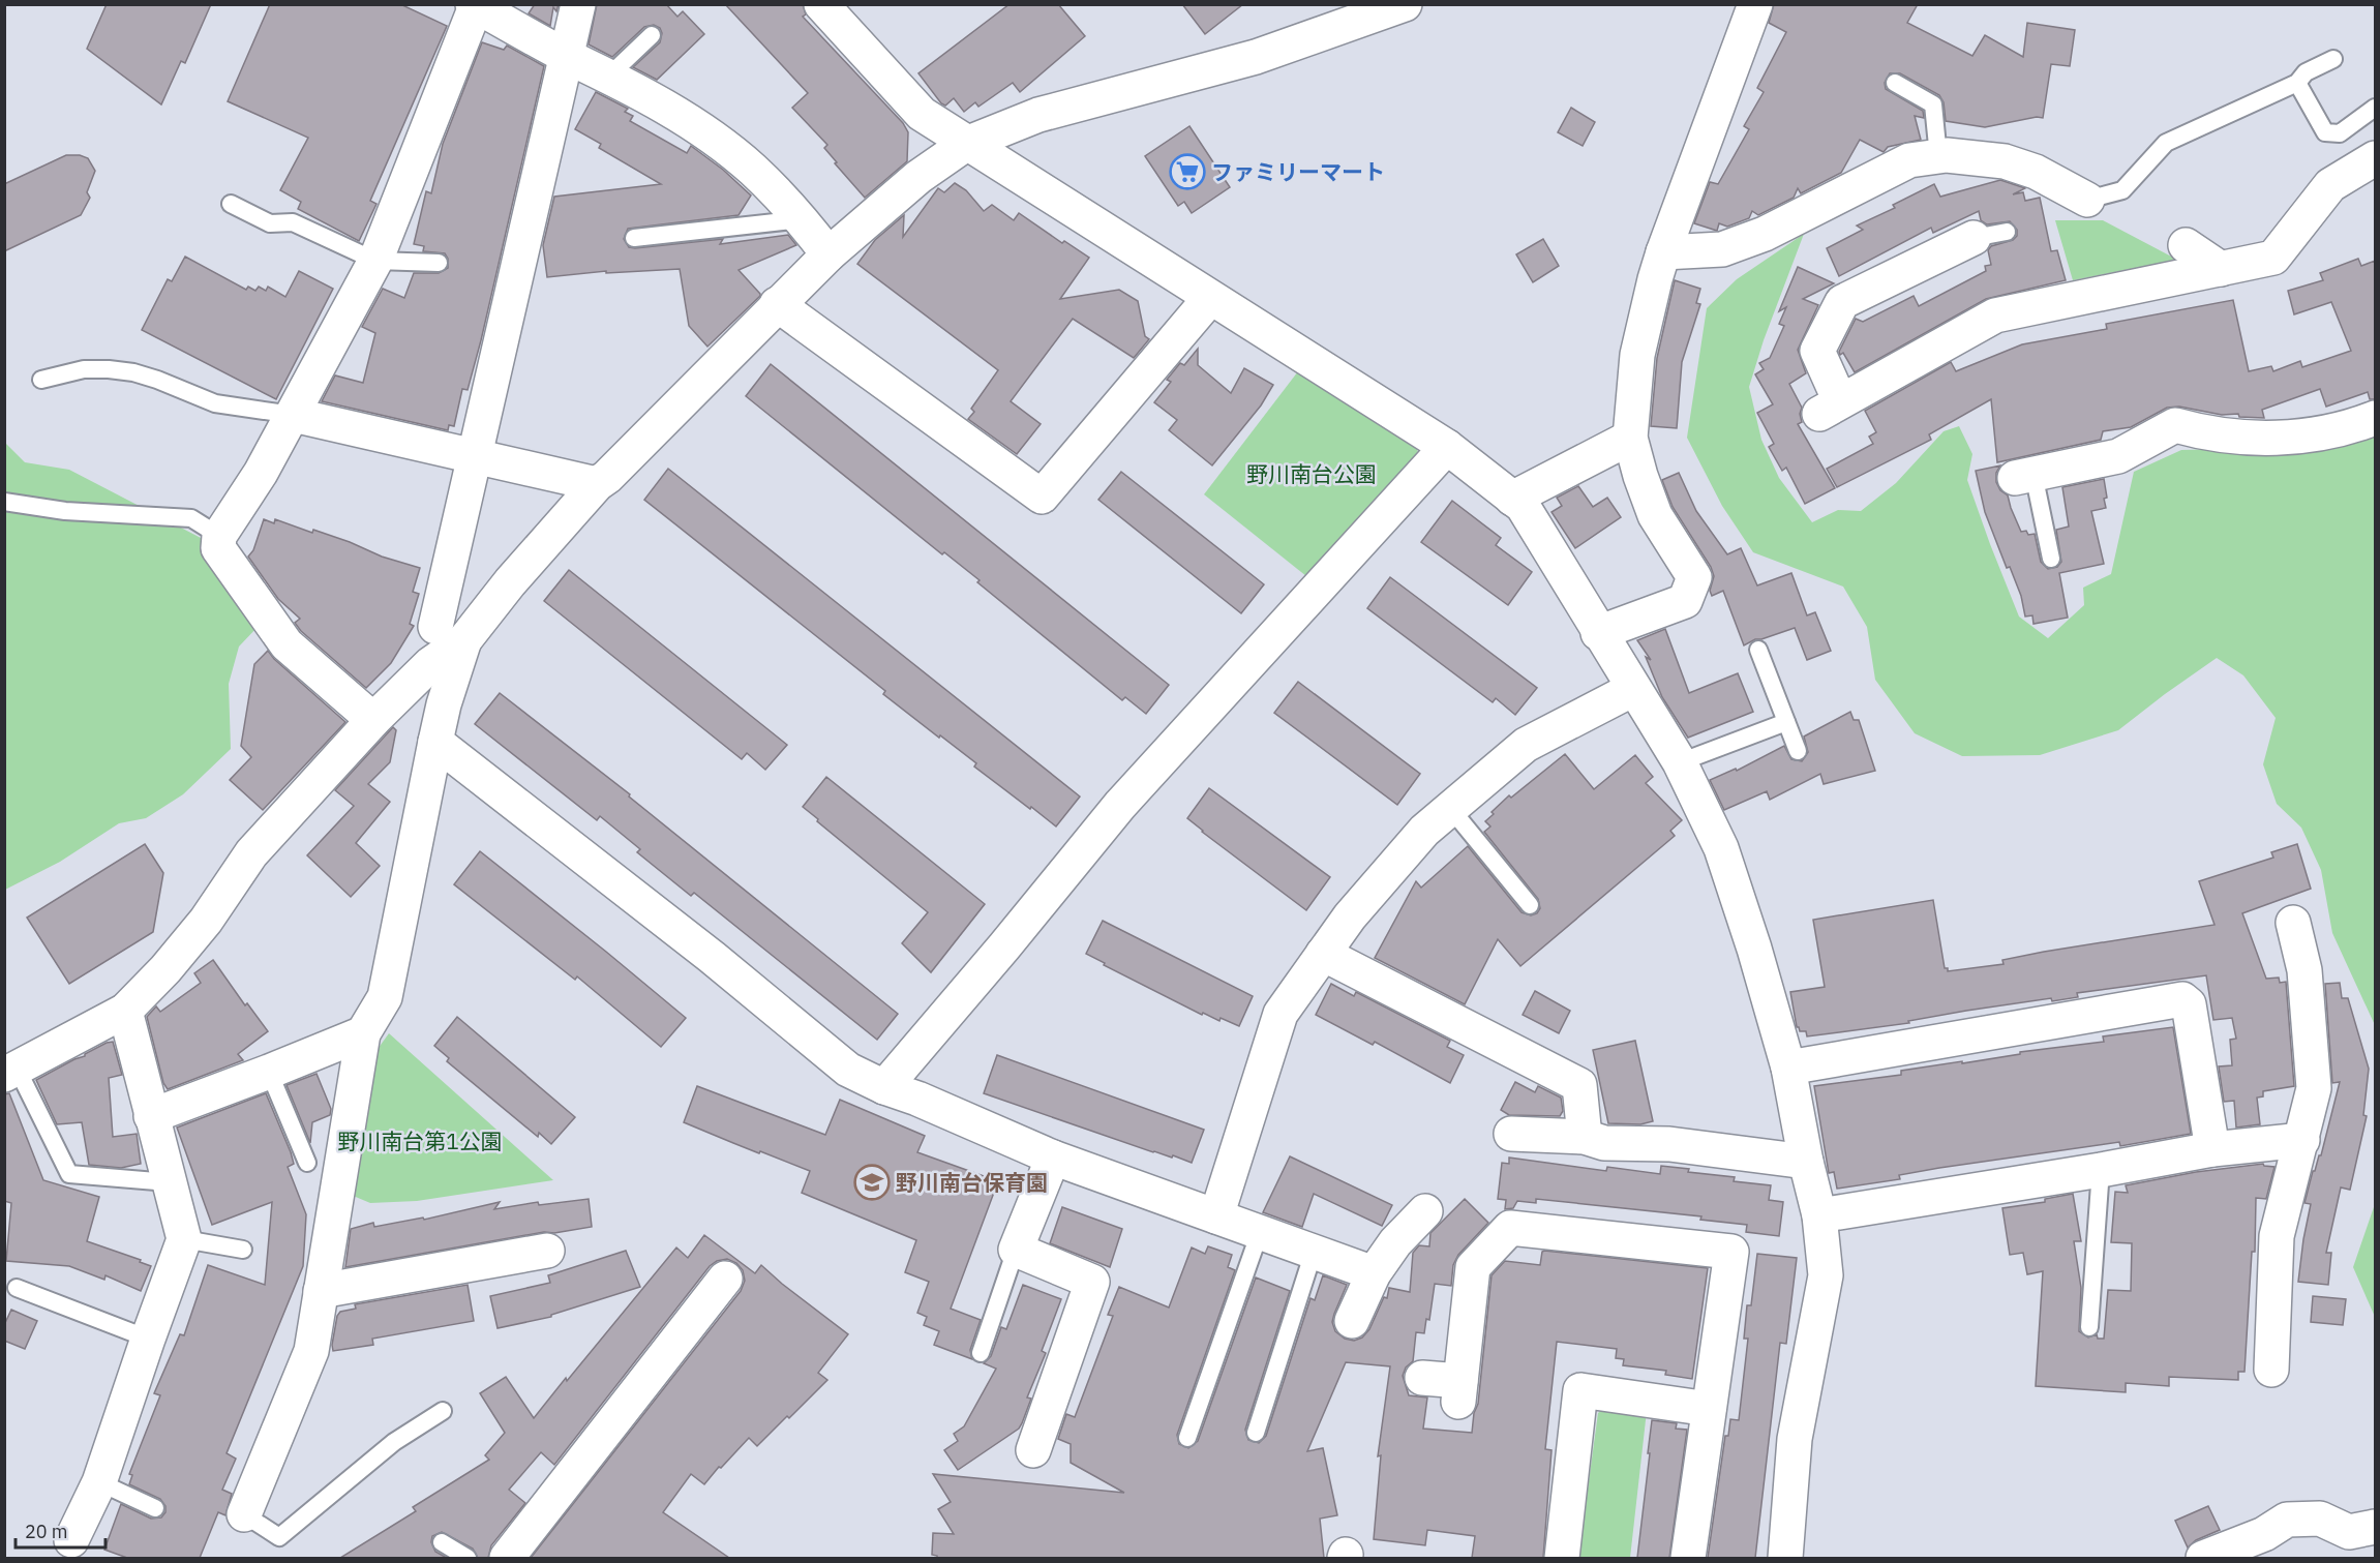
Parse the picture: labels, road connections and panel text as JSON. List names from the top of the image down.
{
  "parks": ["野川南台公園", "野川南台第1公園"],
  "places": {
    "supermarket": ["ファミリーマート"],
    "school or university": ["野川南台保育園"]
  },
  "scale_bar": "20 m"
}
